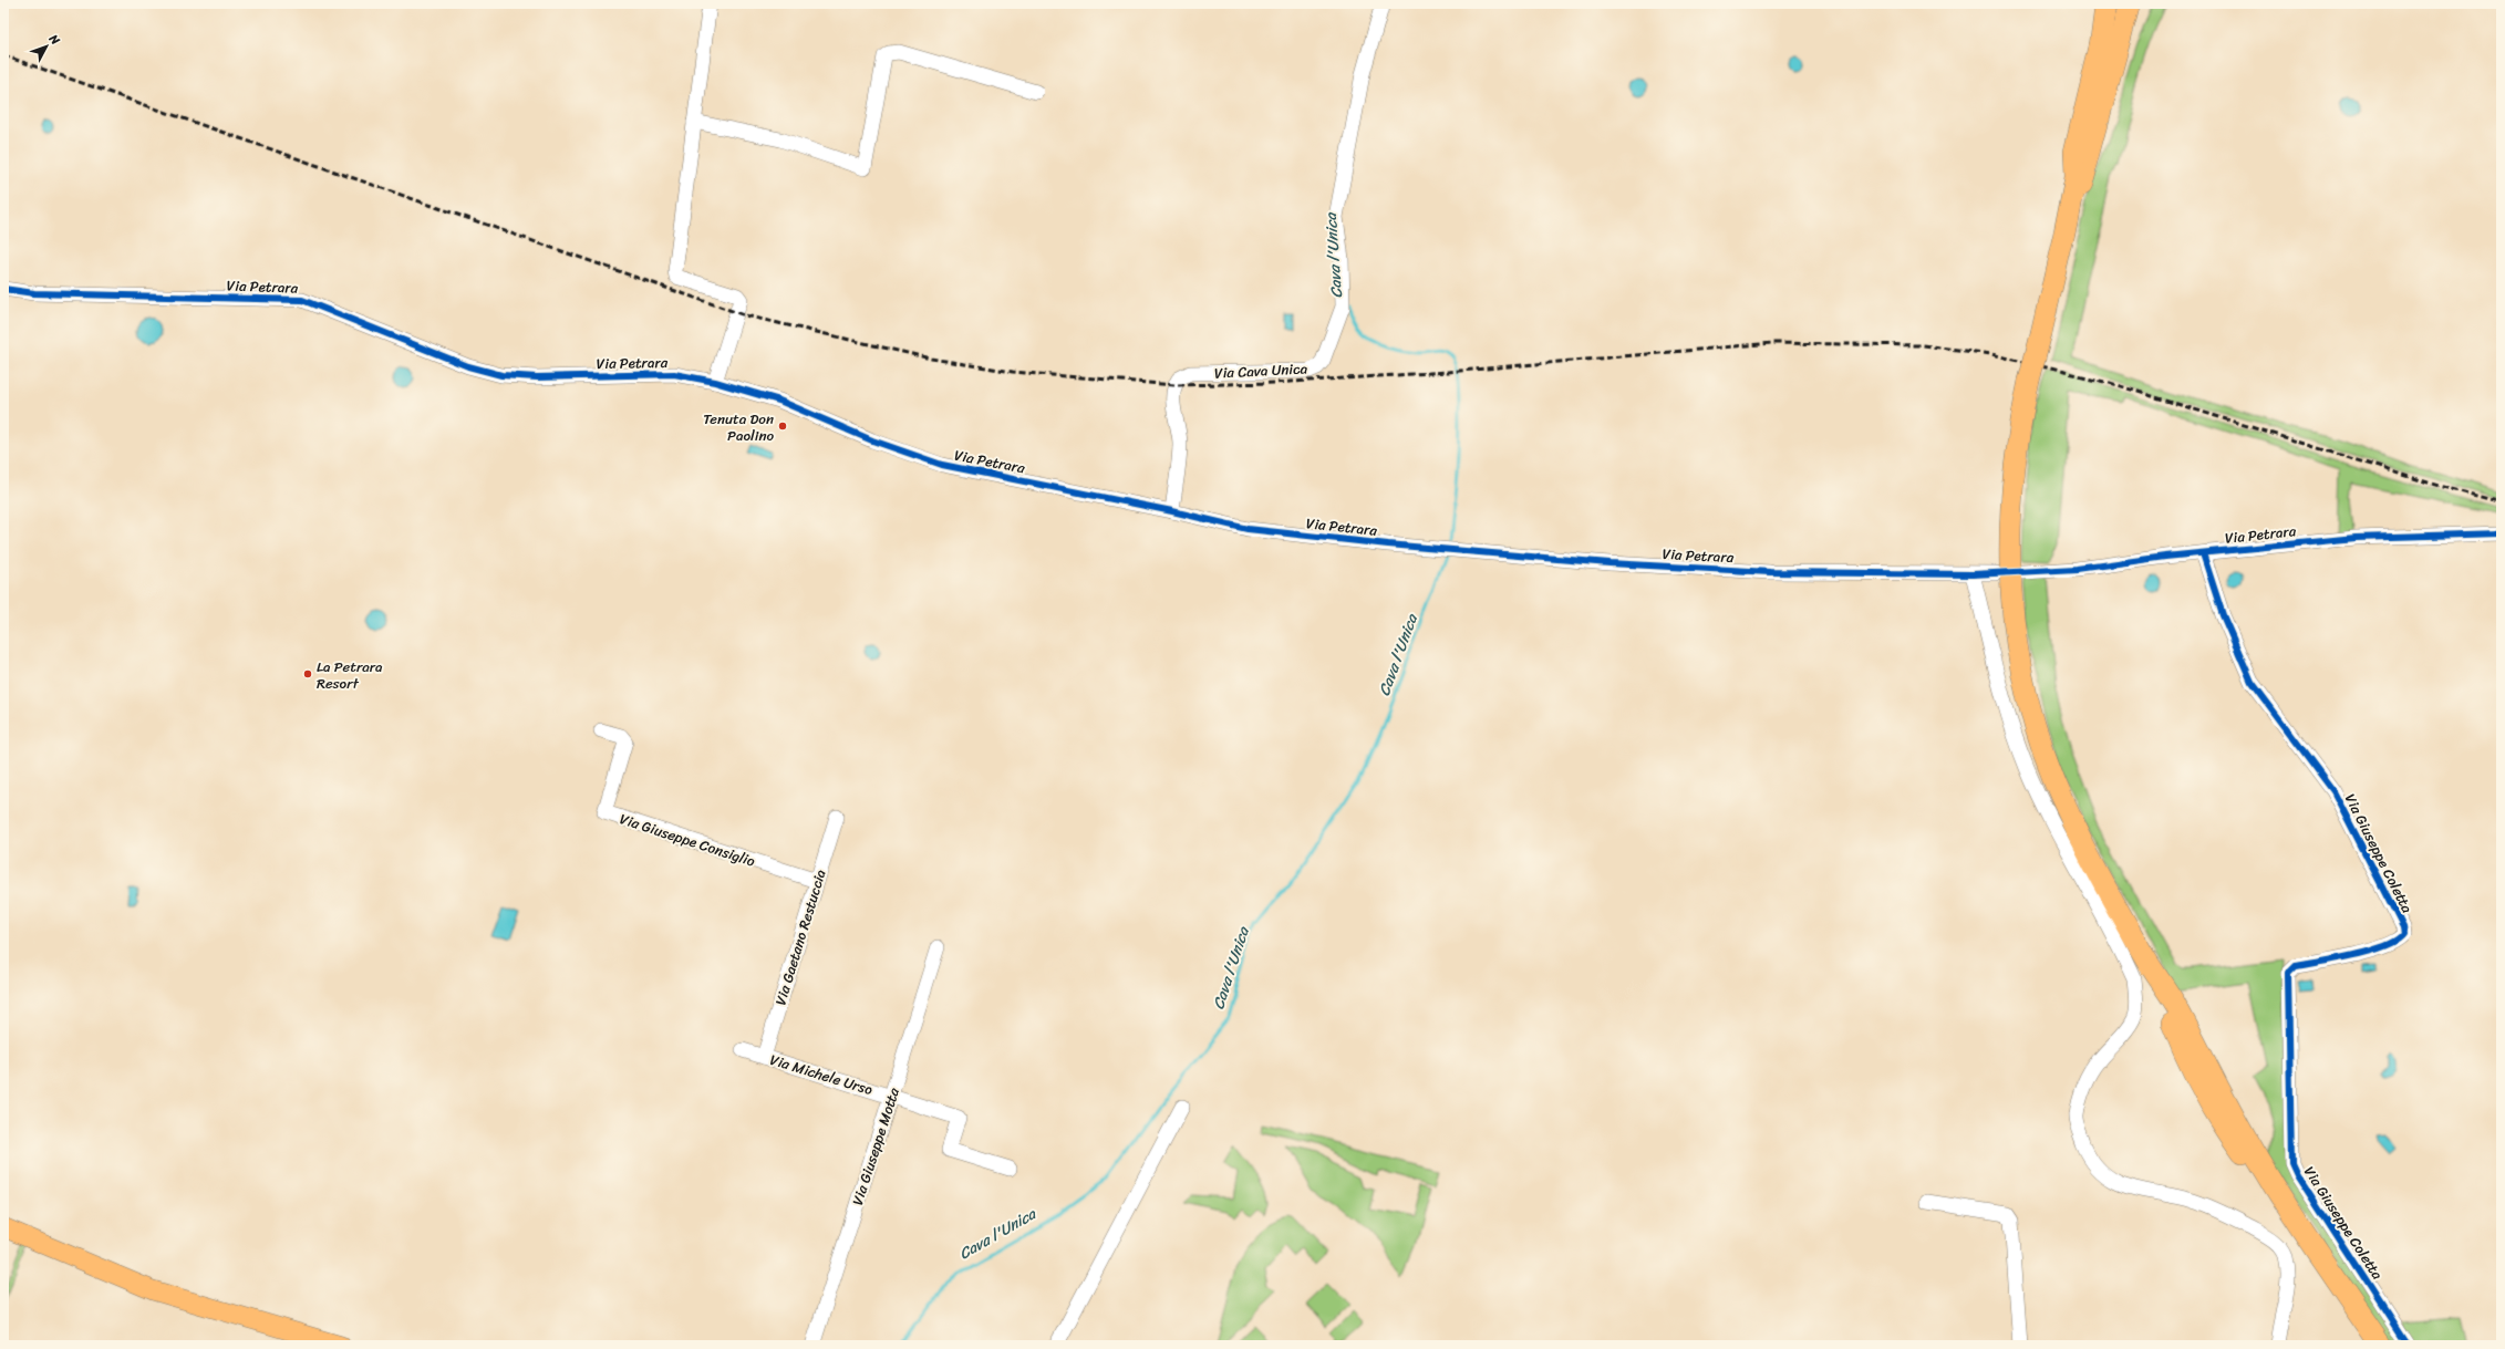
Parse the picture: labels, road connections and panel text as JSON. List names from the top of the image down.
{
  "streets": {
    "street": [
      "Via Petrara",
      "Via Cava Unica",
      "Via Giuseppe Consiglio",
      "Via Giuseppe Coletta",
      "Via Gaetano Restuccia",
      "Via Michele Urso",
      "Via Giuseppe Motta"
    ]
  },
  "crossings": [
    ["Via Petrara", "Via Cava Unica"],
    ["Via Petrara", "Via Giuseppe Coletta"],
    ["Via Giuseppe Consiglio", "Via Gaetano Restuccia"],
    ["Via Gaetano Restuccia", "Via Michele Urso"],
    ["Via Michele Urso", "Via Giuseppe Motta"]
  ],
  "water": ["Cava l'Unica"],
  "places": ["Tenuta Don Paolino", "La Petrara Resort"],
  "north": "top right"
}
